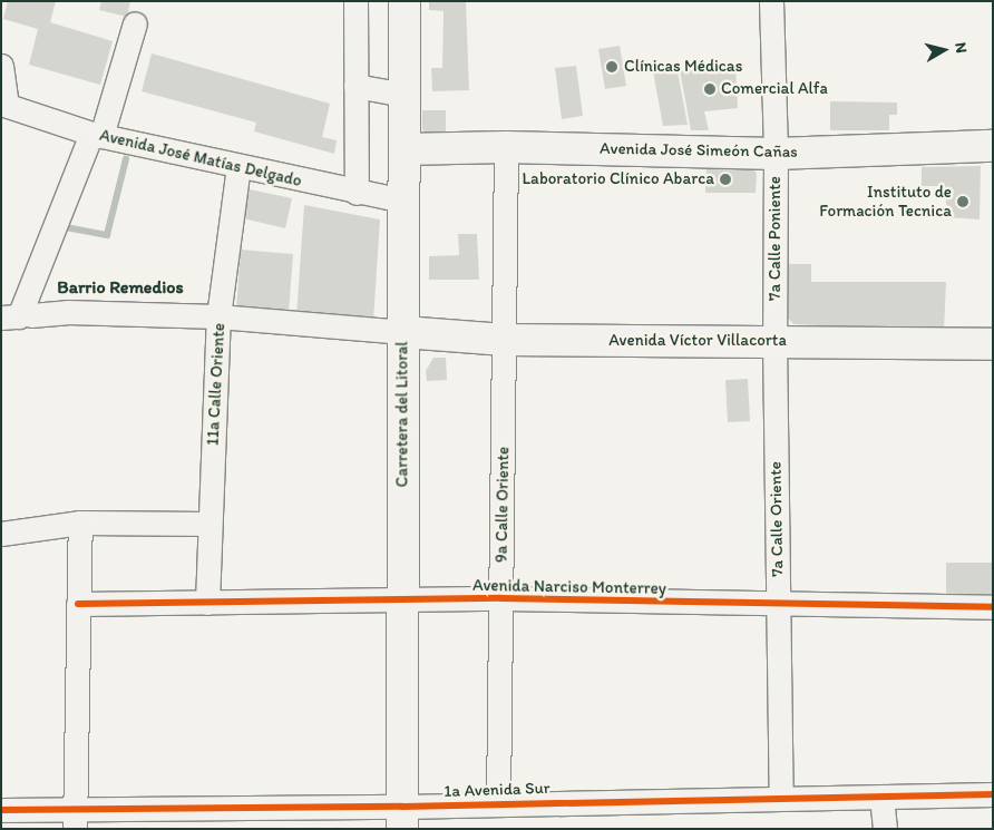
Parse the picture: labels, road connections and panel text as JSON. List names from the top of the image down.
{
  "streets": {
    "main road": ["Avenida José Simeón Cañas", "Avenida Víctor Villacorta", "Carretera del Litoral"],
    "street": [
      "Avenida José Matías Delgado",
      "7a Calle Poniente",
      "11a Calle Oriente",
      "9a Calle Oriente",
      "7a Calle Oriente",
      "Avenida Narciso Monterrey",
      "1a Avenida Sur"
    ]
  },
  "crossings": [
    ["Avenida José Simeón Cañas", "7a Calle Poniente"],
    ["Avenida José Simeón Cañas", "Carretera del Litoral"],
    ["Avenida José Simeón Cañas", "9a Calle Oriente"],
    ["Avenida José Matías Delgado", "11a Calle Oriente"],
    ["Avenida José Matías Delgado", "Carretera del Litoral"],
    ["7a Calle Poniente", "Avenida Víctor Villacorta"],
    ["7a Calle Poniente", "7a Calle Oriente"],
    ["Avenida Víctor Villacorta", "Carretera del Litoral"],
    ["Avenida Víctor Villacorta", "9a Calle Oriente"],
    ["Avenida Víctor Villacorta", "7a Calle Oriente"],
    ["11a Calle Oriente", "Avenida Narciso Monterrey"],
    ["Carretera del Litoral", "Avenida Narciso Monterrey"],
    ["Carretera del Litoral", "1a Avenida Sur"],
    ["9a Calle Oriente", "Avenida Narciso Monterrey"],
    ["9a Calle Oriente", "1a Avenida Sur"],
    ["7a Calle Oriente", "Avenida Narciso Monterrey"],
    ["7a Calle Oriente", "1a Avenida Sur"]
  ],
  "districts": ["Barrio Remedios"],
  "places": [
    "Clínicas Médicas",
    "Comercial Alfa",
    "Laboratorio Clínico Abarca",
    "Instituto de Formación Tecnica"
  ],
  "north": "right"
}
